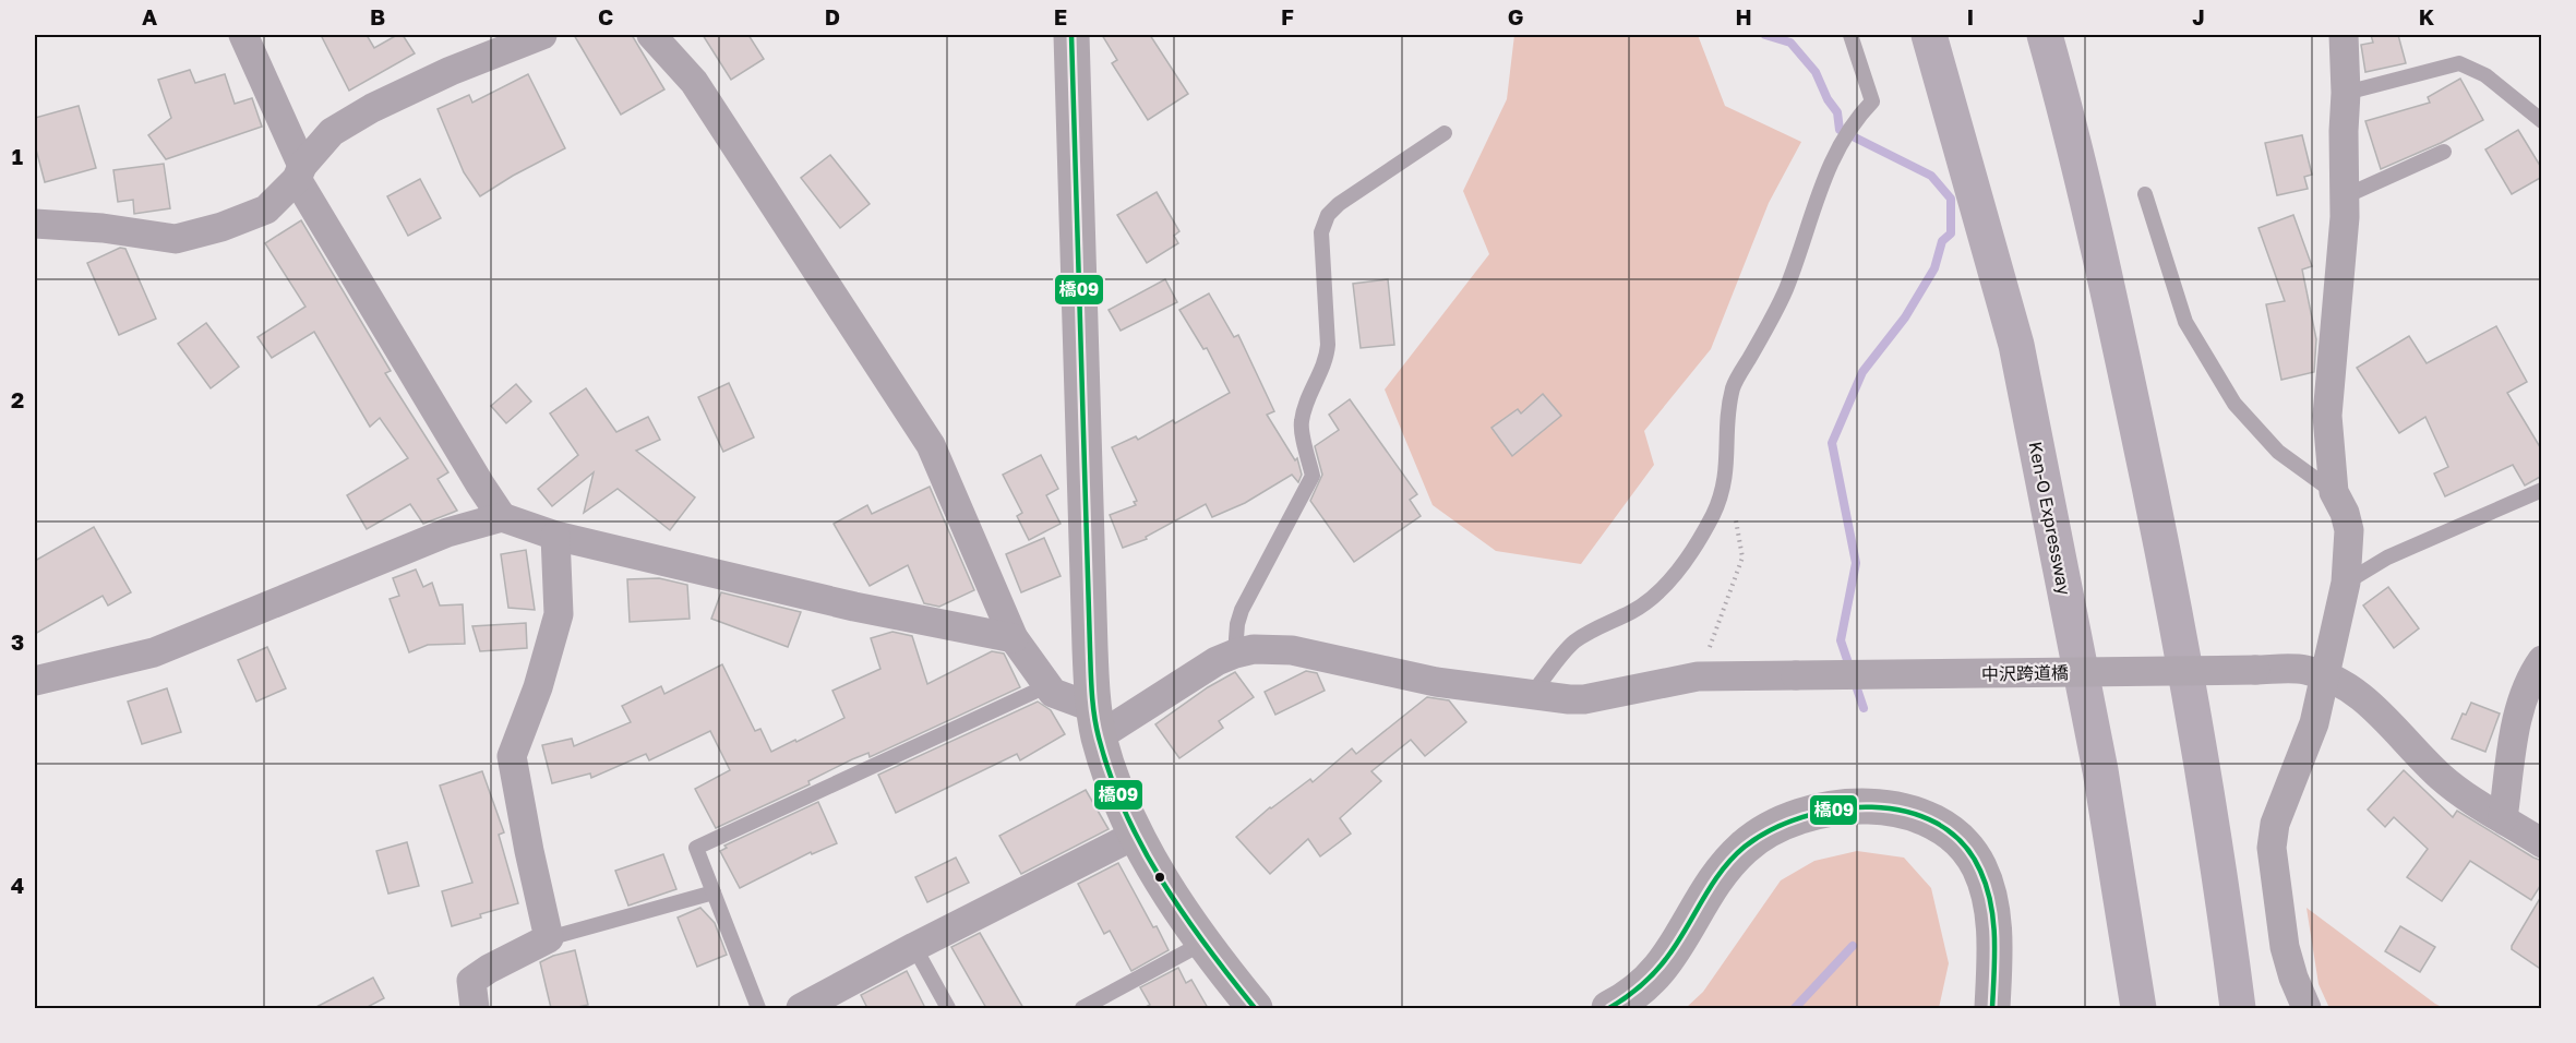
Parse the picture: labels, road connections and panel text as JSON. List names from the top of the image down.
{
  "streets": {
    "highway": ["Ken-O Expressway"],
    "street": ["中沢跨道橋"]
  },
  "lines": ["transit line 橋09"],
  "grid": {
    "columns": [
      "A",
      "B",
      "C",
      "D",
      "E",
      "F",
      "G",
      "H",
      "I",
      "J",
      "K"
    ],
    "rows": [
      "1",
      "2",
      "3",
      "4"
    ]
  }
}
